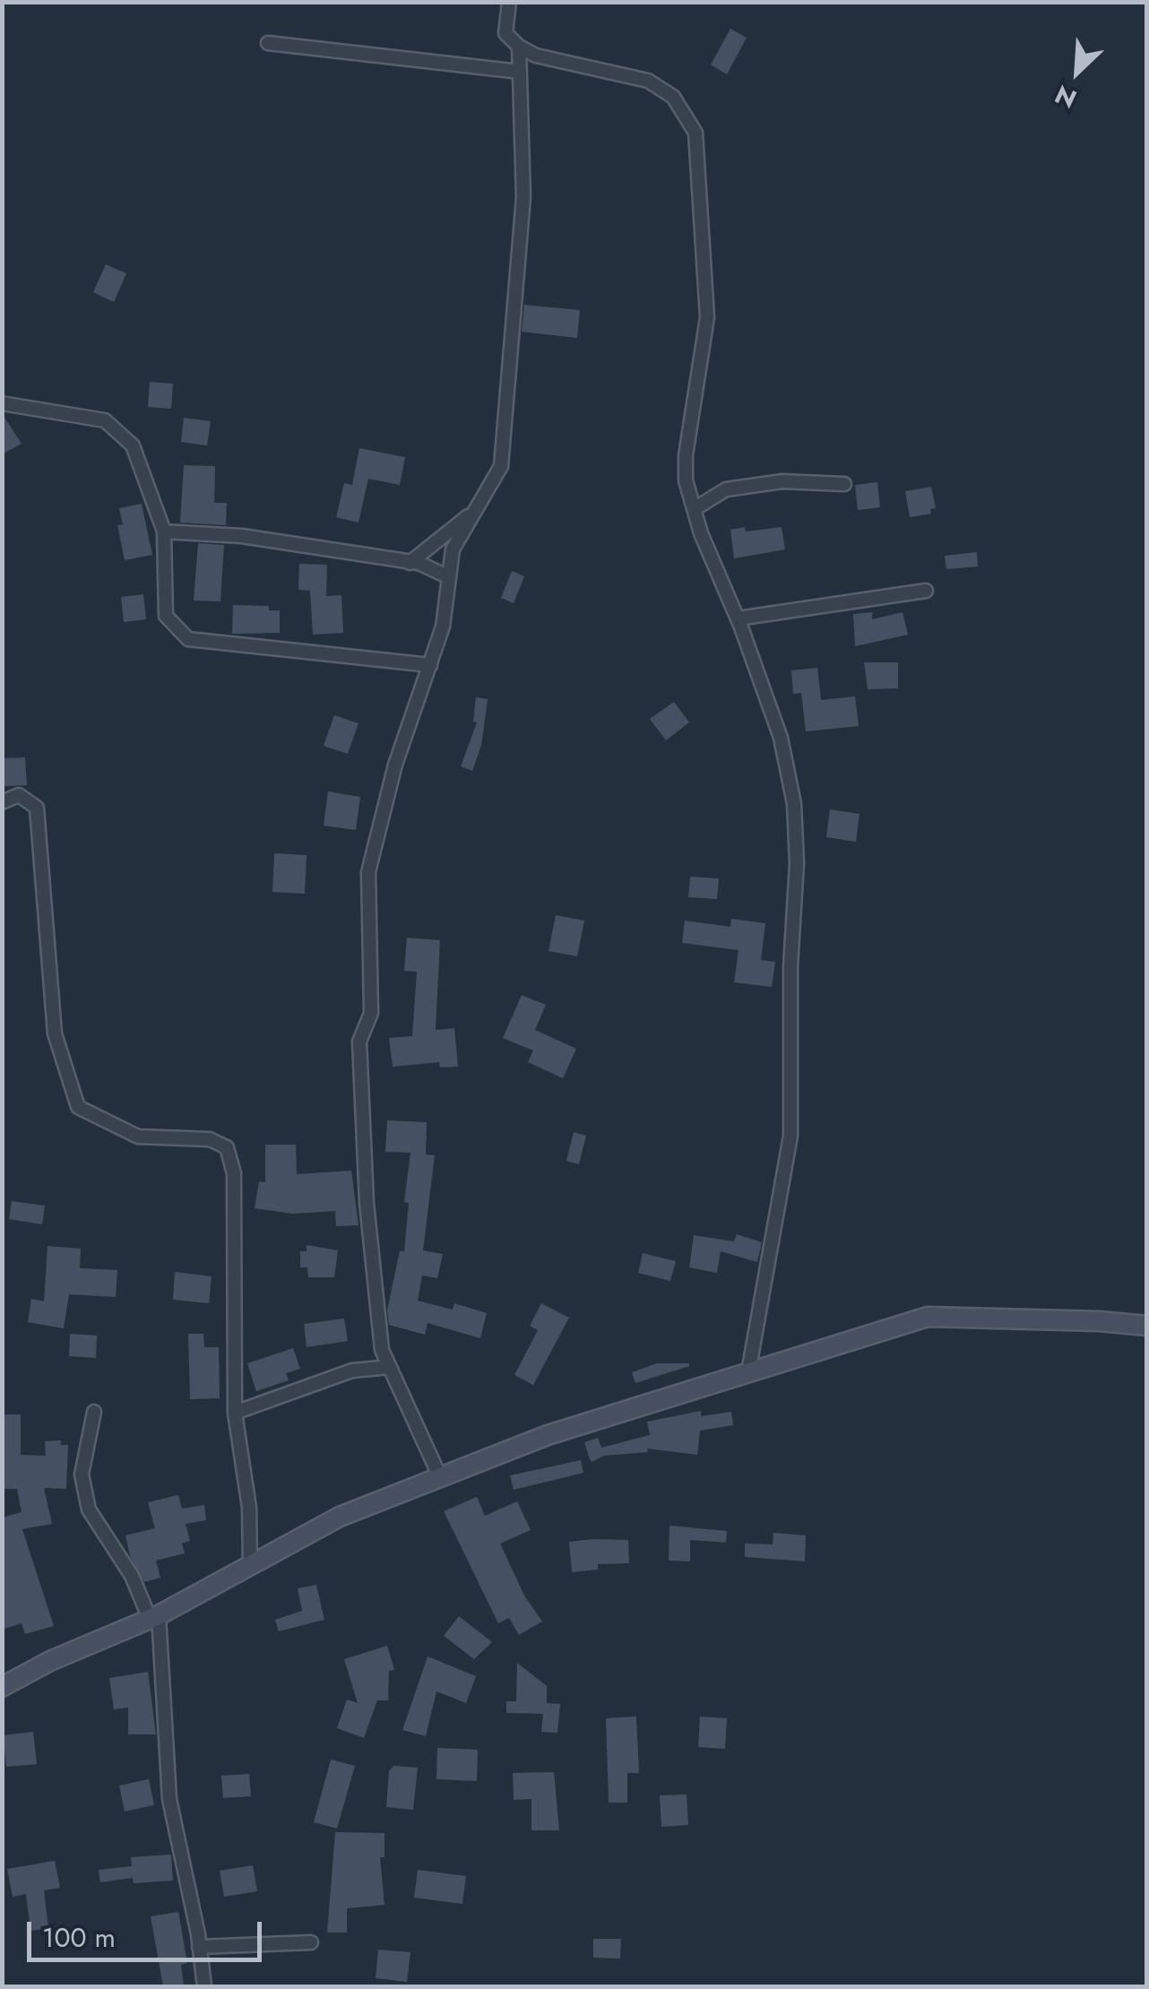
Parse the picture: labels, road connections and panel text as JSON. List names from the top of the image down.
{
  "scale_bar": "100 m",
  "north": "bottom left"
}
